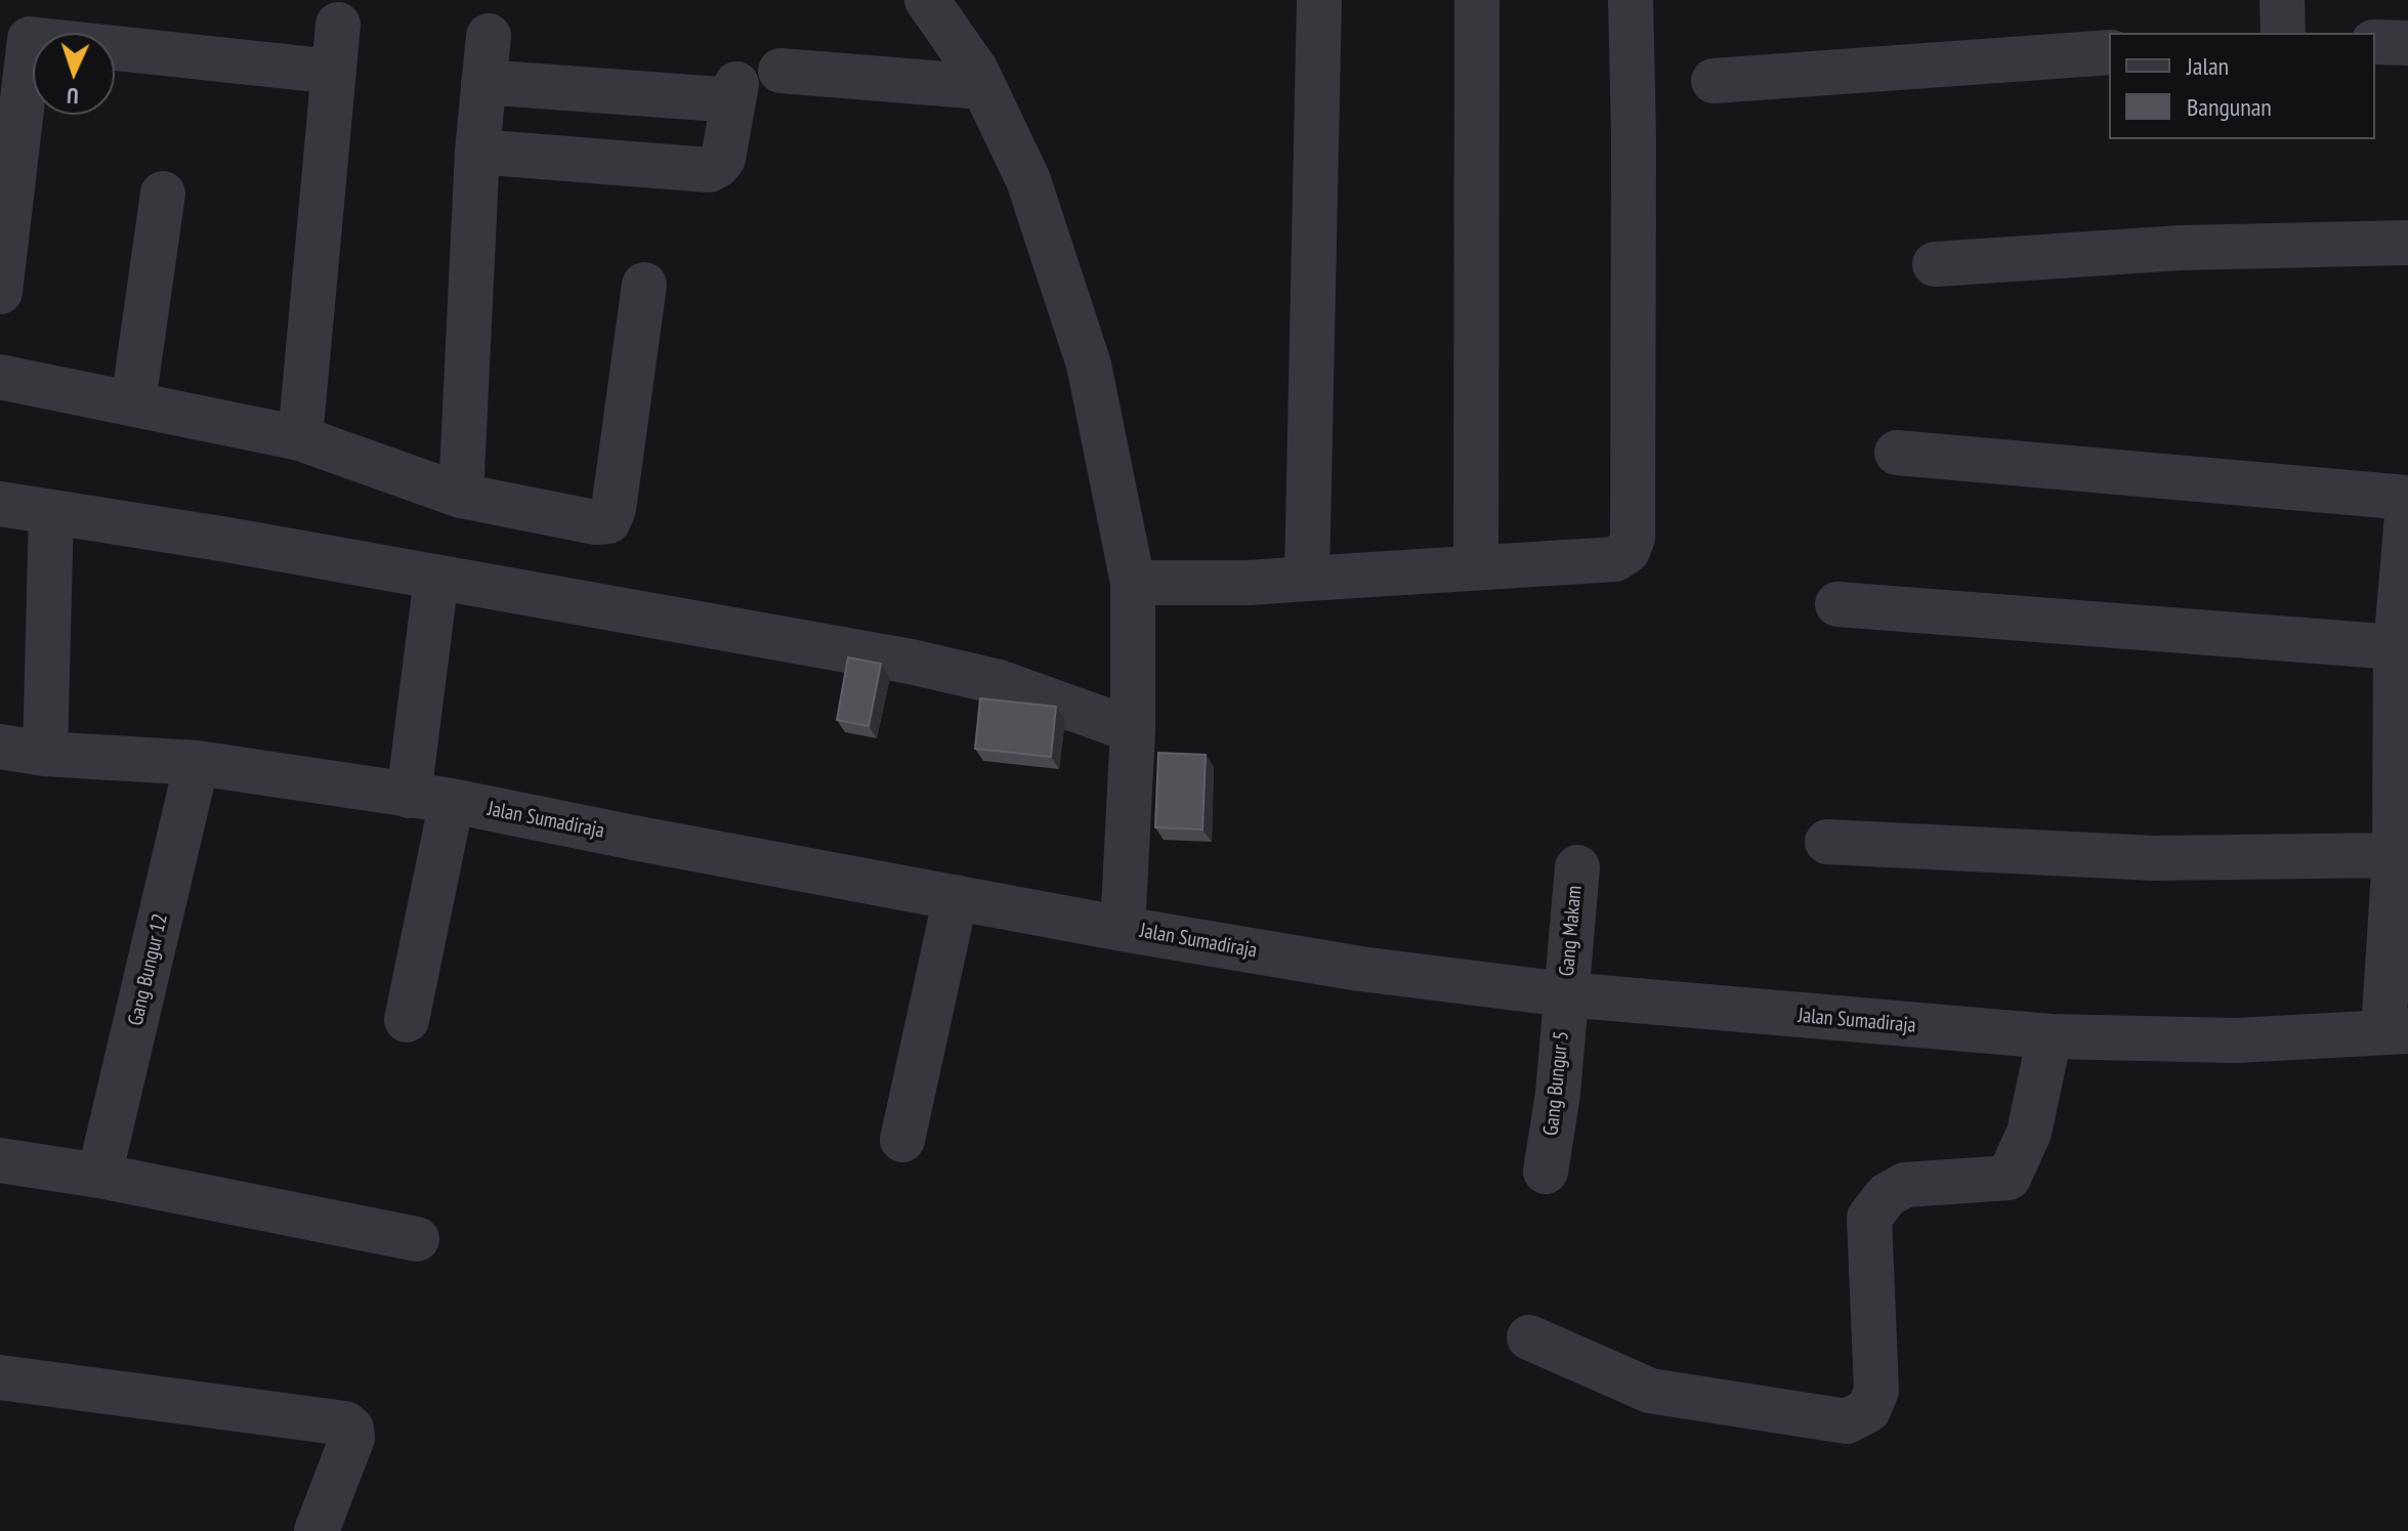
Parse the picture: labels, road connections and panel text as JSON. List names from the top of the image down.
{
  "streets": {
    "street": [
      "Jalan Sumadiraja",
      "Gang Makam",
      "Gang Bungur 12",
      "Gang Bungur 5"
    ]
  },
  "crossings": [
    ["Jalan Sumadiraja", "Gang Makam"],
    ["Jalan Sumadiraja", "Gang Bungur 12"],
    ["Jalan Sumadiraja", "Gang Bungur 5"],
    ["Gang Makam", "Gang Bungur 5"]
  ],
  "legend": ["Jalan", "Bangunan"],
  "north": "bottom"
}
